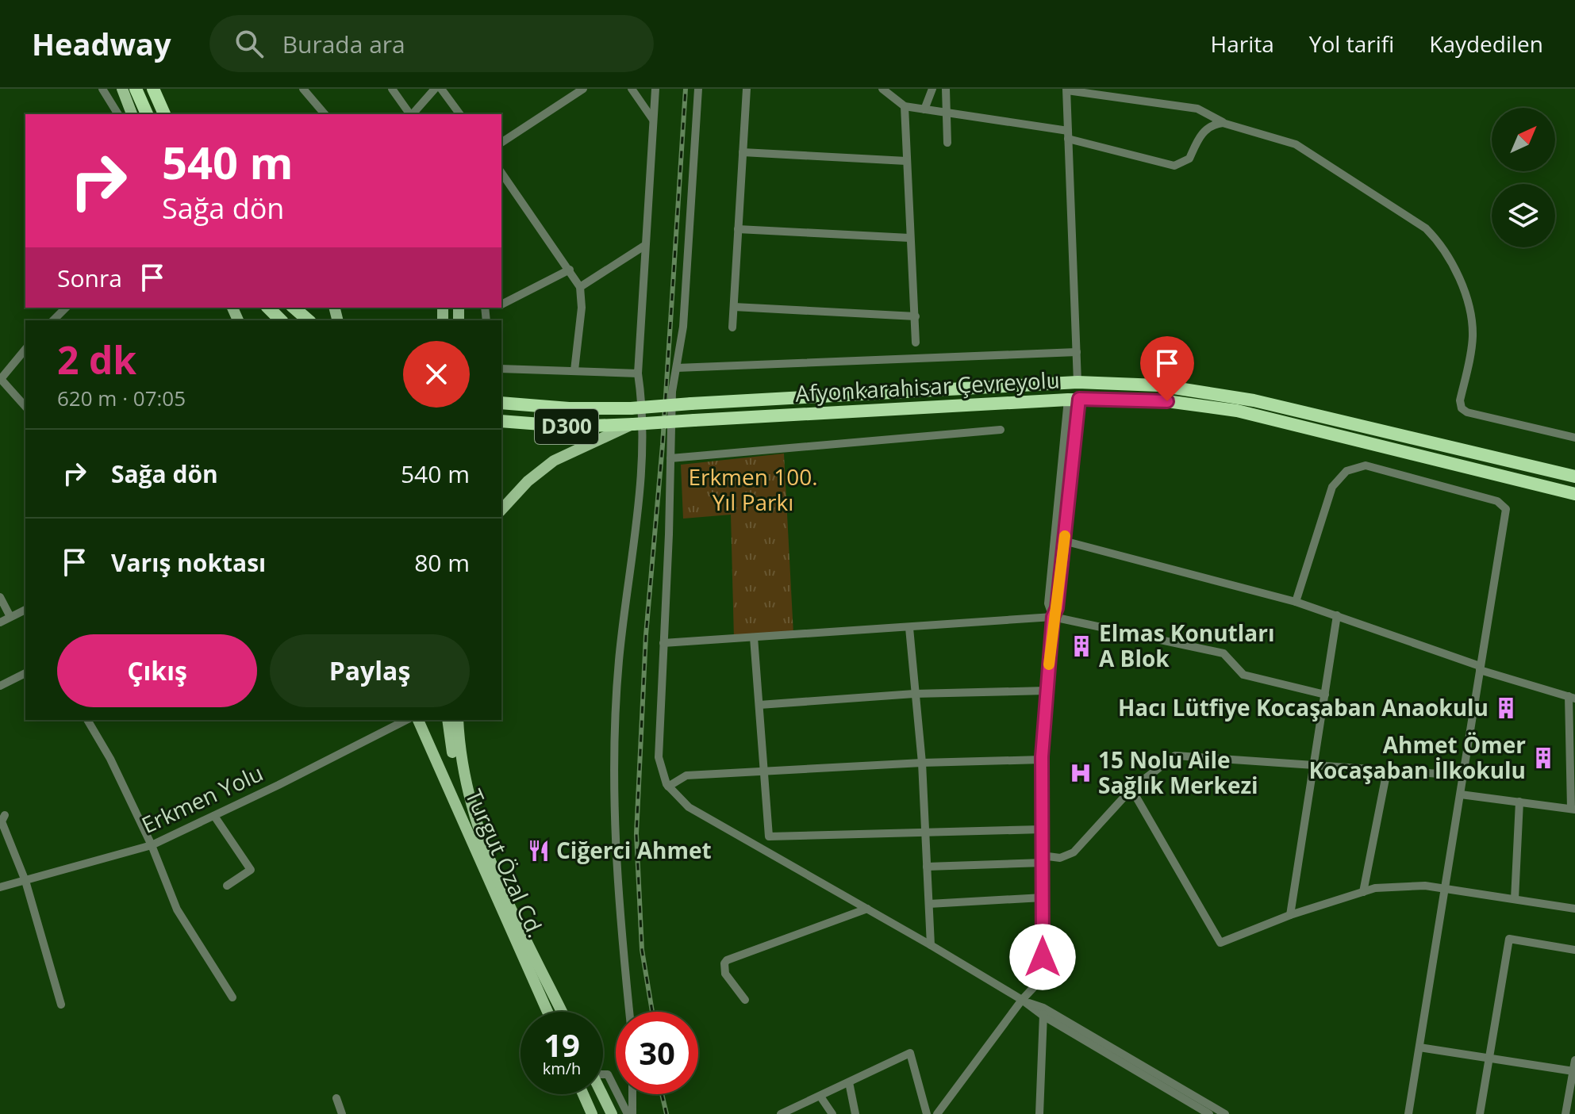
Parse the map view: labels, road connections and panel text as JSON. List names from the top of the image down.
{
  "streets": {
    "highway": ["Afyonkarahisar Çevreyolu", "D300"],
    "main road": ["Turgut Özal Cd."],
    "street": ["Erkmen Yolu"]
  },
  "parks": ["Erkmen 100. Yıl Parkı"],
  "places": {
    "building": ["Elmas Konutları A Blok", "Hacı Lütfiye Kocaşaban Anaokulu", "Ahmet Ömer Kocaşaban İlkokulu"],
    "hospital": ["15 Nolu Aile Sağlık Merkezi"],
    "restaurant": ["Ciğerci Ahmet"]
  },
  "north": "top right",
  "page": {
    "header": "Headway",
    "search": "Burada ara",
    "nav": ["Harita", "Yol tarifi", "Kaydedilen"],
    "turn": ["540 m", "Sağa dön"],
    "then": "Sonra",
    "heading": ["2 dk", "620 m · 07:05"],
    "list": [
      {
        "name": "Sağa dön",
        "value": "540 m"
      },
      {
        "name": "Varış noktası",
        "value": "80 m"
      }
    ],
    "buttons": ["Çıkış", "Paylaş"],
    "speed": "19 km/h",
    "limit": "30"
  }
}
